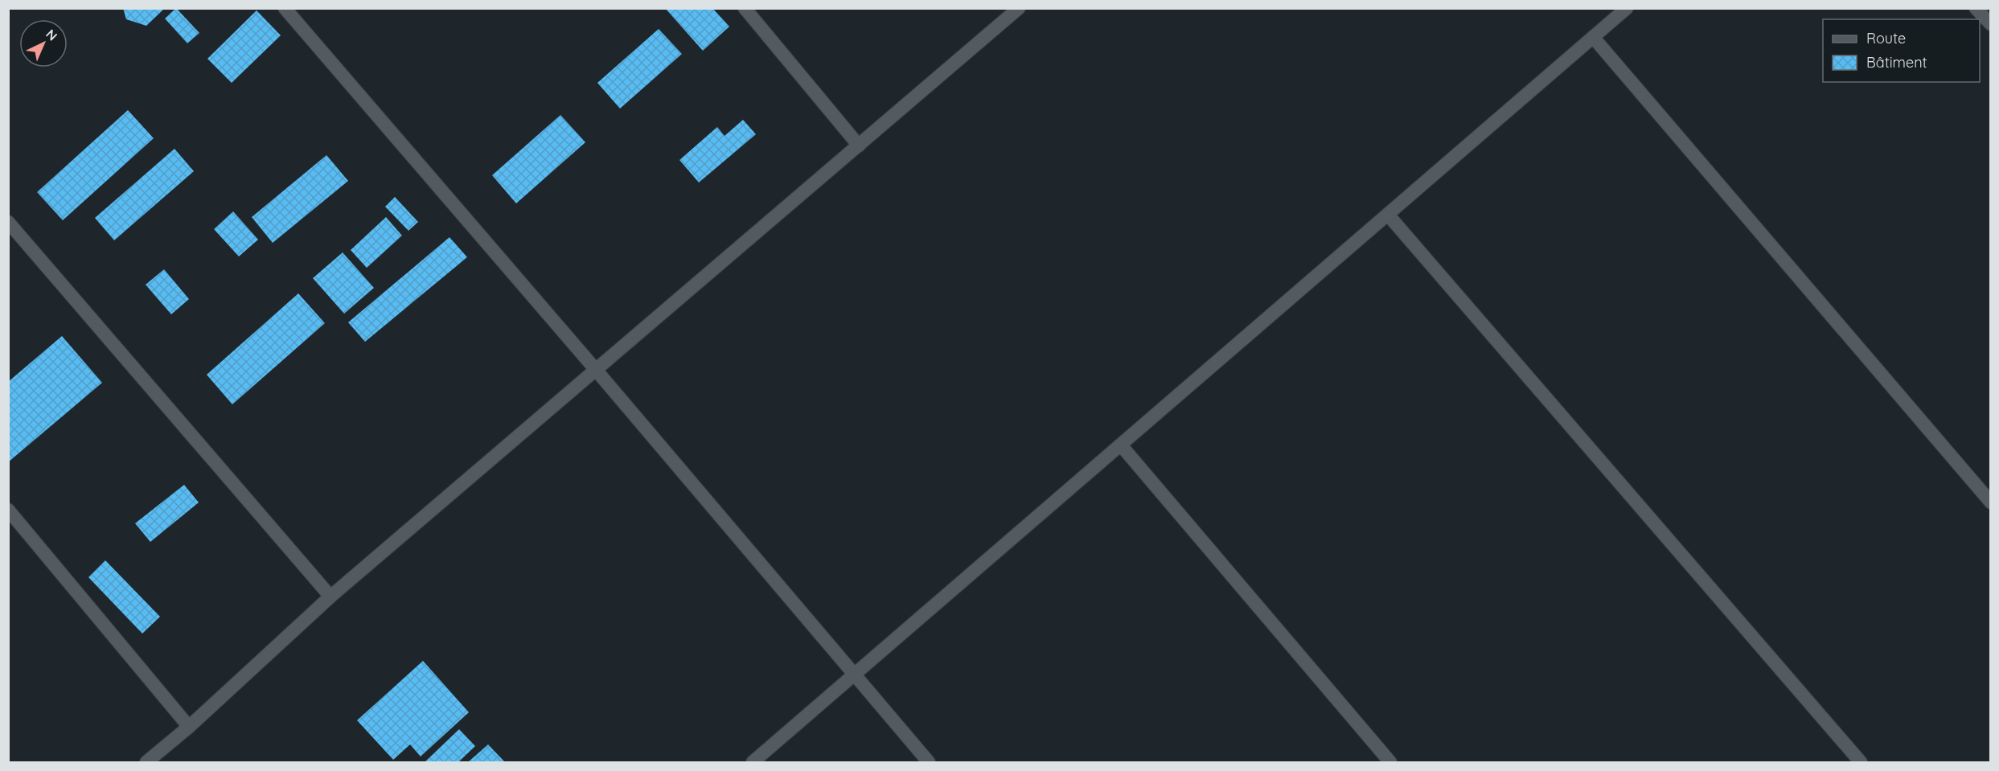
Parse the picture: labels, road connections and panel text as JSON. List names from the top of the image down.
{
  "legend": ["Route", "Bâtiment"],
  "north": "top right"
}
